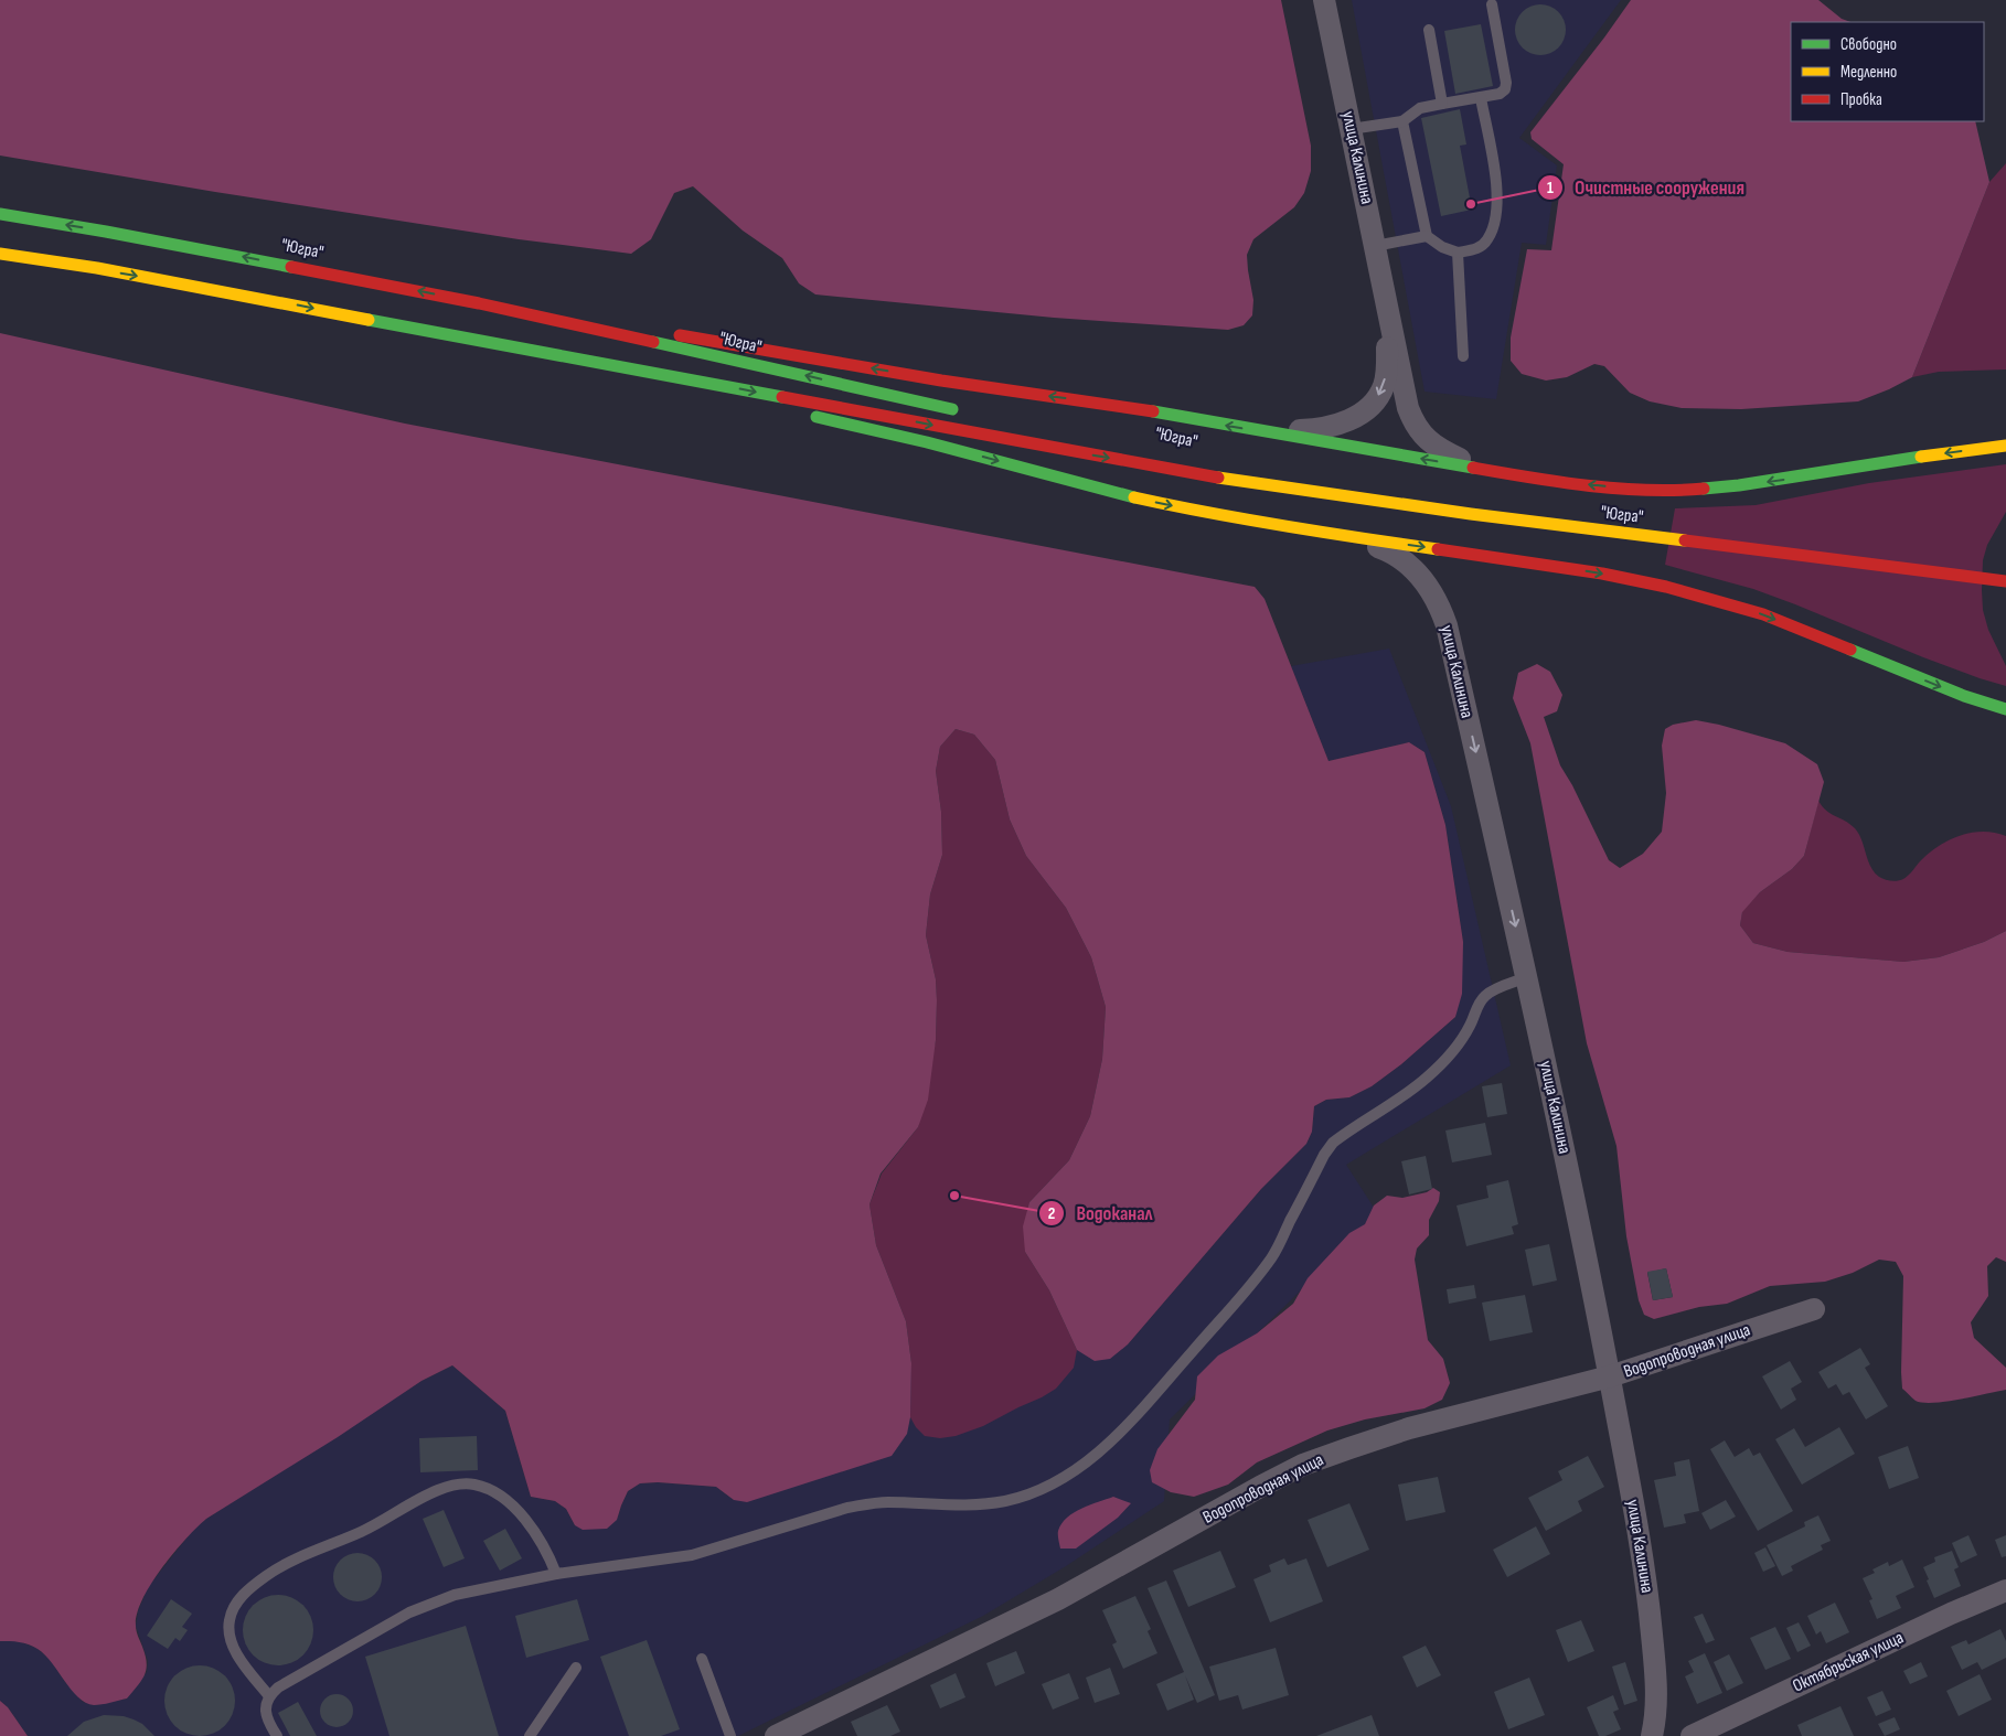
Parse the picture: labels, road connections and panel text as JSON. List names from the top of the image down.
{
  "streets": {
    "main road": ["\"Югра\""],
    "street": ["улица Калинина", "Водопроводная улица", "Октябрьская улица"]
  },
  "crossings": [
    ["улица Калинина", "Водопроводная улица"]
  ],
  "places": ["Очистные сооружения", "Водоканал"],
  "legend": ["Свободно", "Медленно", "Пробка"]
}
